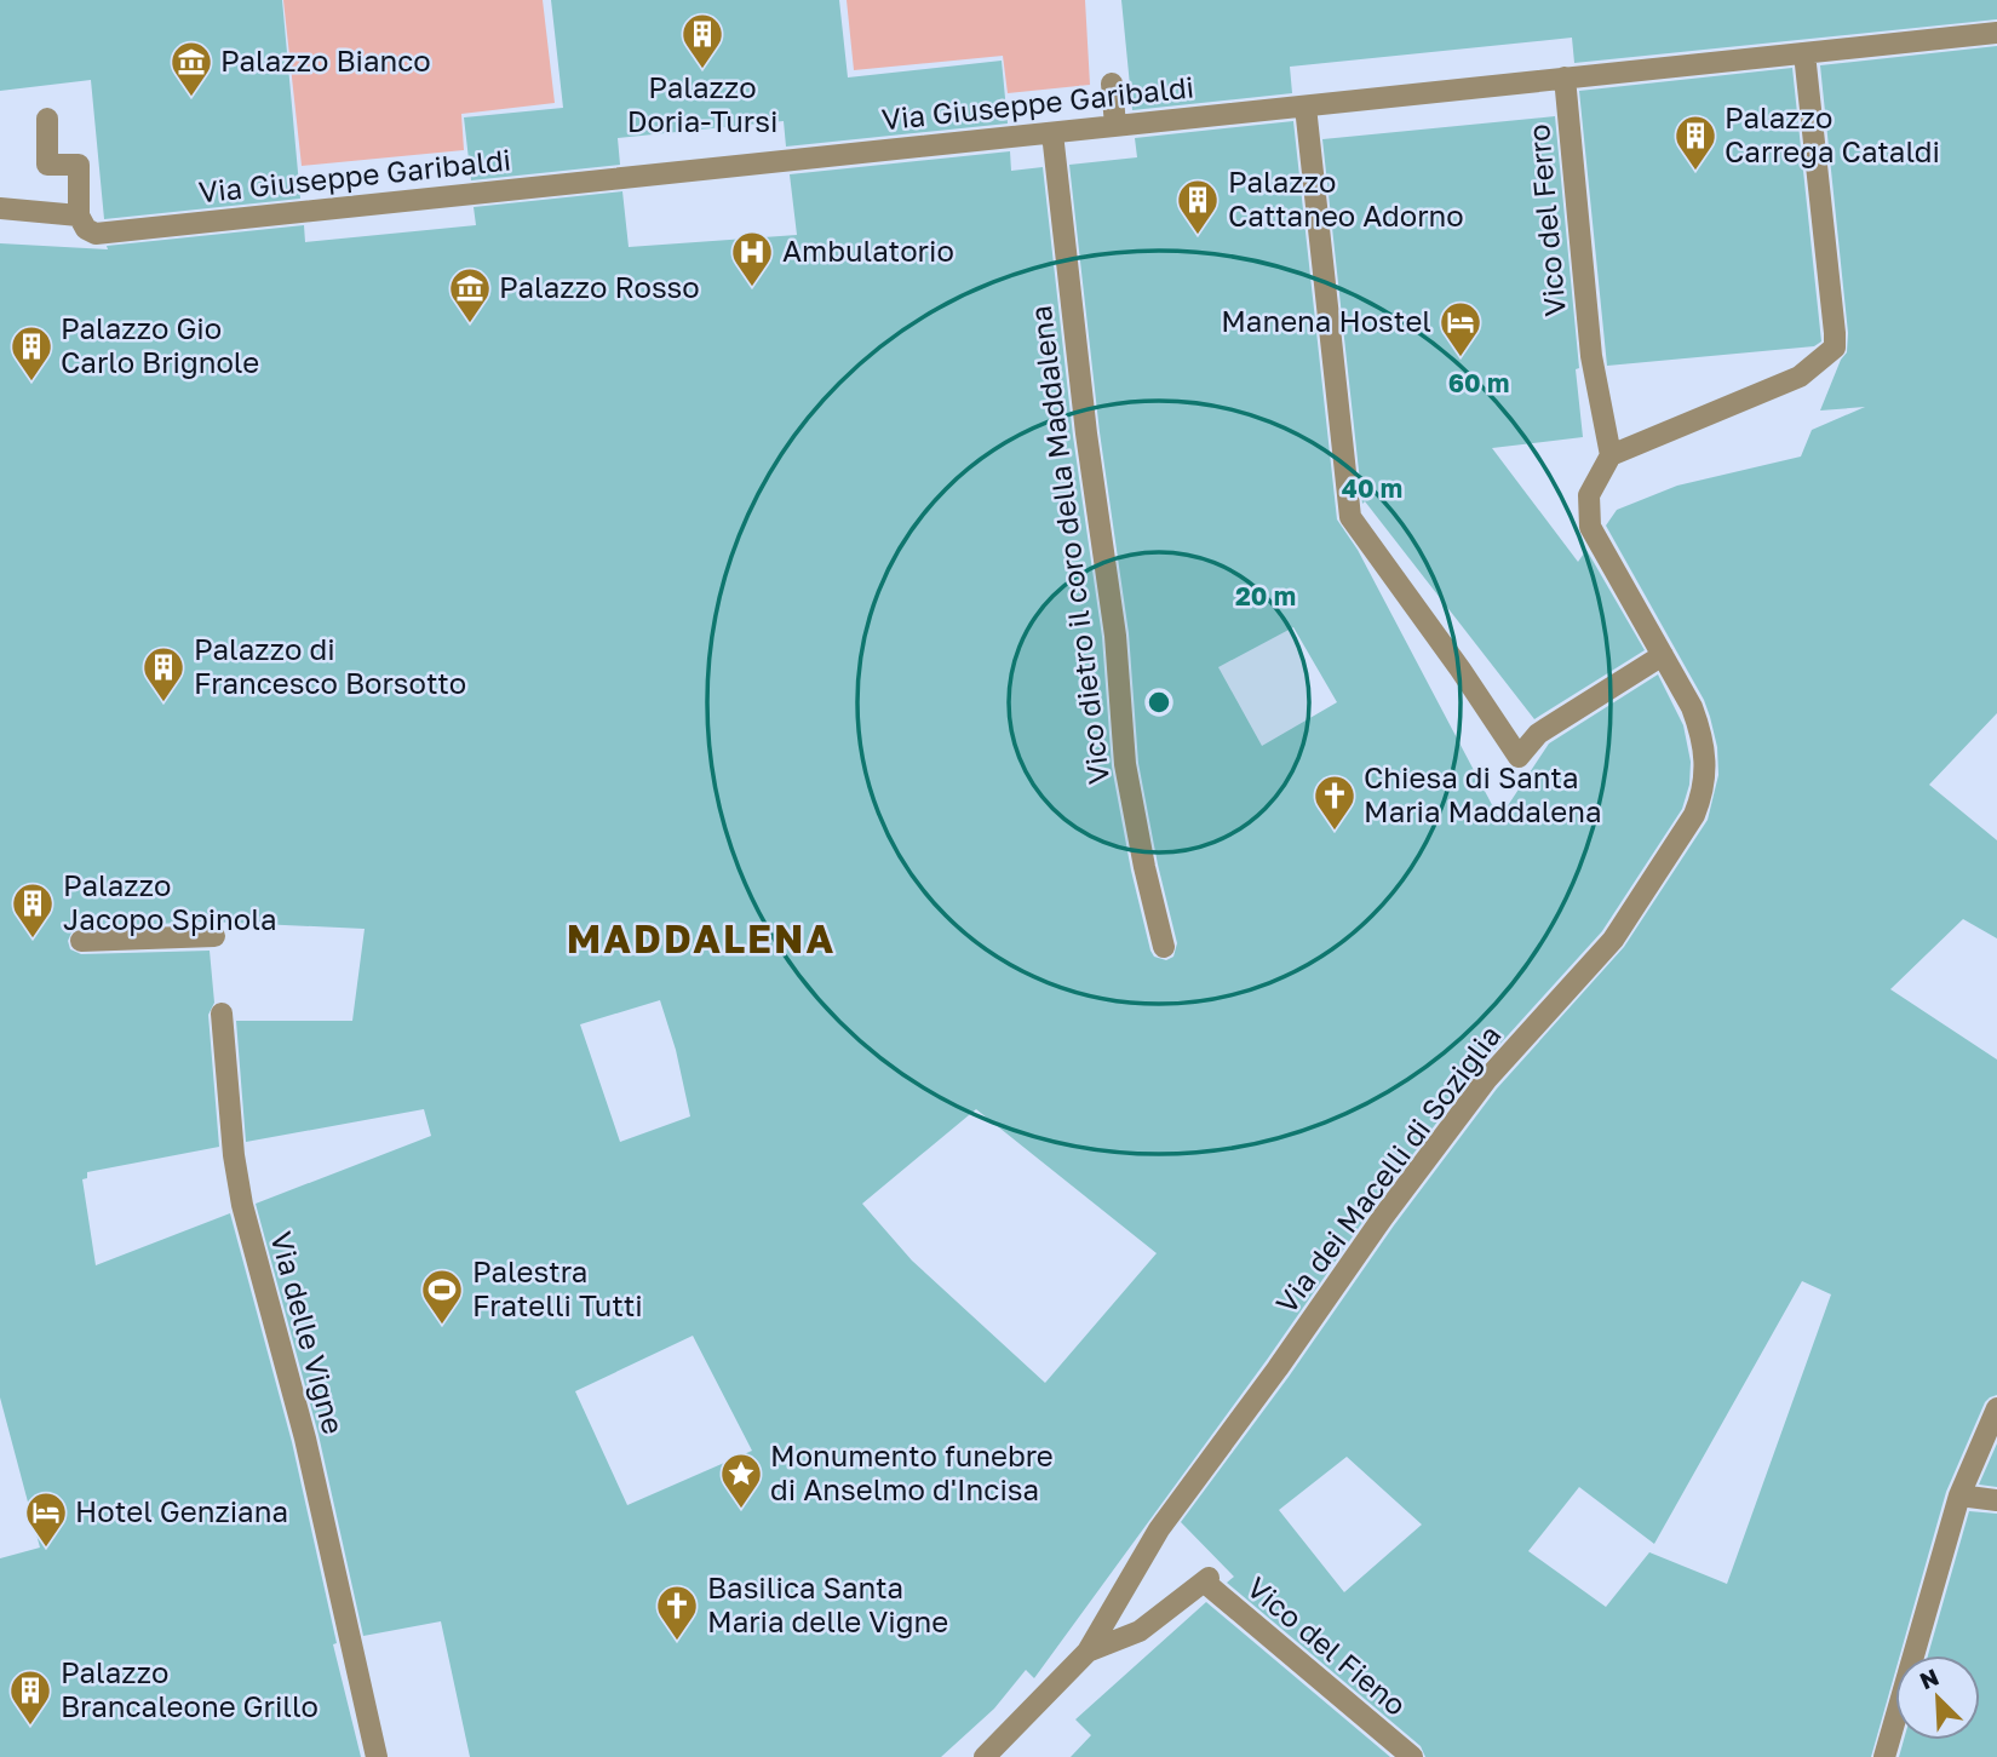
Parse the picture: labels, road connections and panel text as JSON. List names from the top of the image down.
{
  "streets": {
    "street": [
      "Via Giuseppe Garibaldi",
      "Vico del Ferro",
      "Vico dietro il coro della Maddalena",
      "Via dei Macelli di Soziglia",
      "Via delle Vigne",
      "Vico del Fieno"
    ]
  },
  "crossings": [
    ["Via Giuseppe Garibaldi", "Vico del Ferro"],
    ["Via Giuseppe Garibaldi", "Vico dietro il coro della Maddalena"],
    ["Vico del Ferro", "Via dei Macelli di Soziglia"],
    ["Via dei Macelli di Soziglia", "Vico del Fieno"]
  ],
  "districts": ["MADDALENA"],
  "places": {
    "building": [
      "Palazzo Doria-Tursi",
      "Palazzo Carrega Cataldi",
      "Palazzo Cattaneo Adorno",
      "Palazzo Gio Carlo Brignole",
      "Palazzo di Francesco Borsotto",
      "Palazzo Jacopo Spinola",
      "Palazzo Brancaleone Grillo"
    ],
    "museum": ["Palazzo Bianco", "Palazzo Rosso"],
    "hospital": ["Ambulatorio"],
    "hotel": ["Manena Hostel", "Hotel Genziana"],
    "church": ["Chiesa di Santa Maria Maddalena", "Basilica Santa Maria delle Vigne"],
    "sports": ["Palestra Fratelli Tutti"],
    "place": ["Monumento funebre di Anselmo d'Incisa"]
  },
  "north": "top left",
  "rings": ["60 m", "40 m", "20 m"]
}
